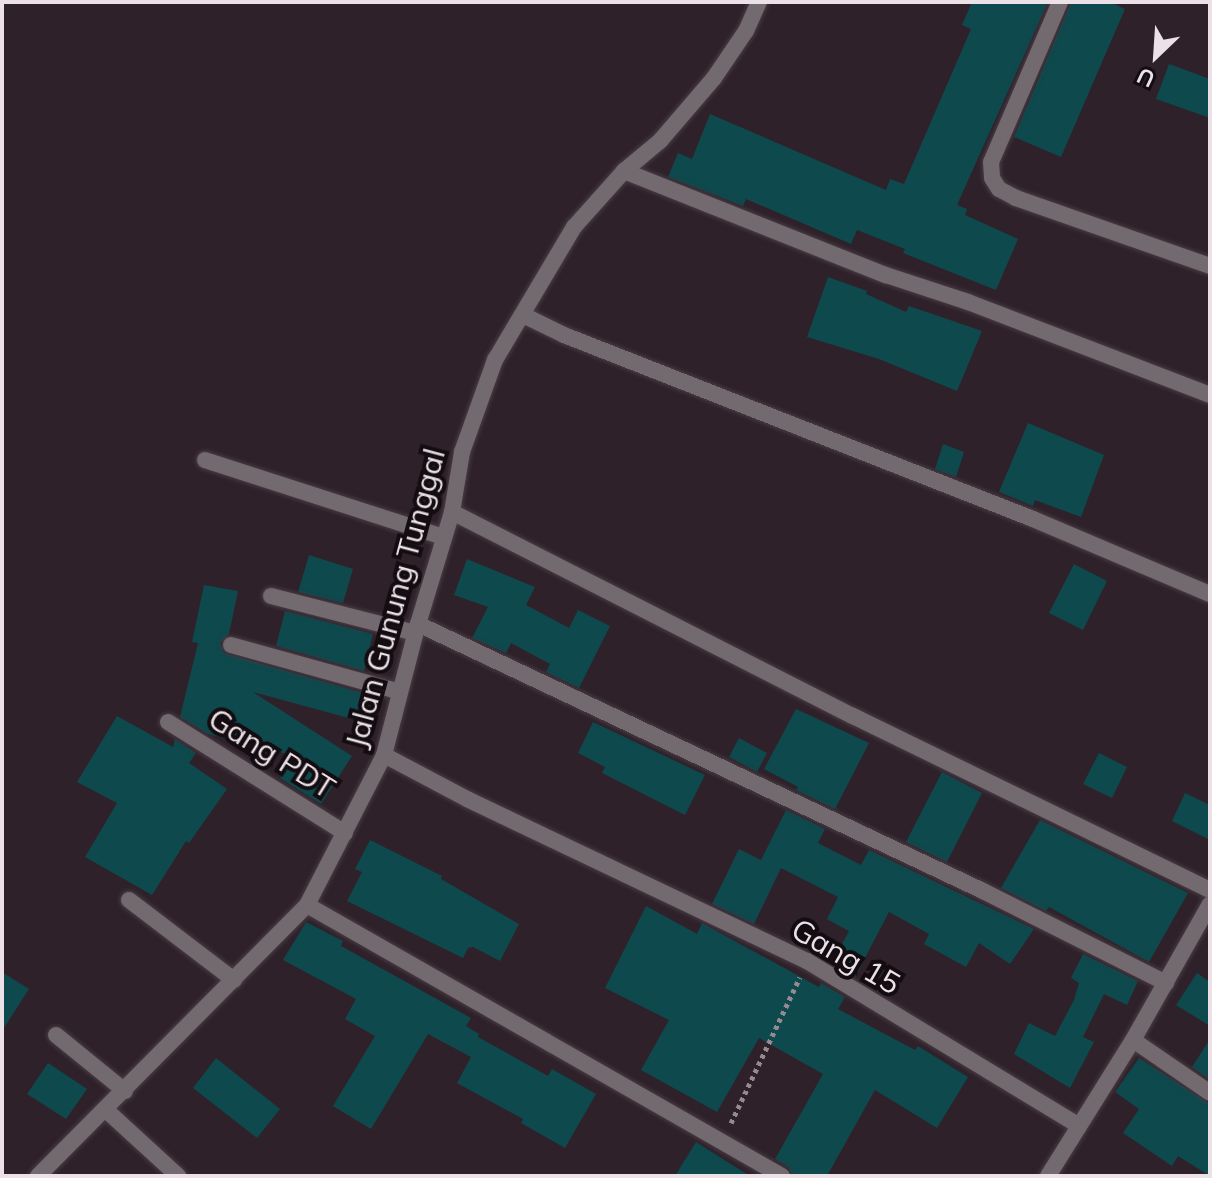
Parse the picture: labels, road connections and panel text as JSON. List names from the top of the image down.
{
  "streets": {
    "street": ["Jalan Gunung Tunggal", "Gang PDT", "Gang 15"]
  },
  "crossings": [
    ["Jalan Gunung Tunggal", "Gang PDT"],
    ["Jalan Gunung Tunggal", "Gang 15"]
  ],
  "north": "bottom left"
}
